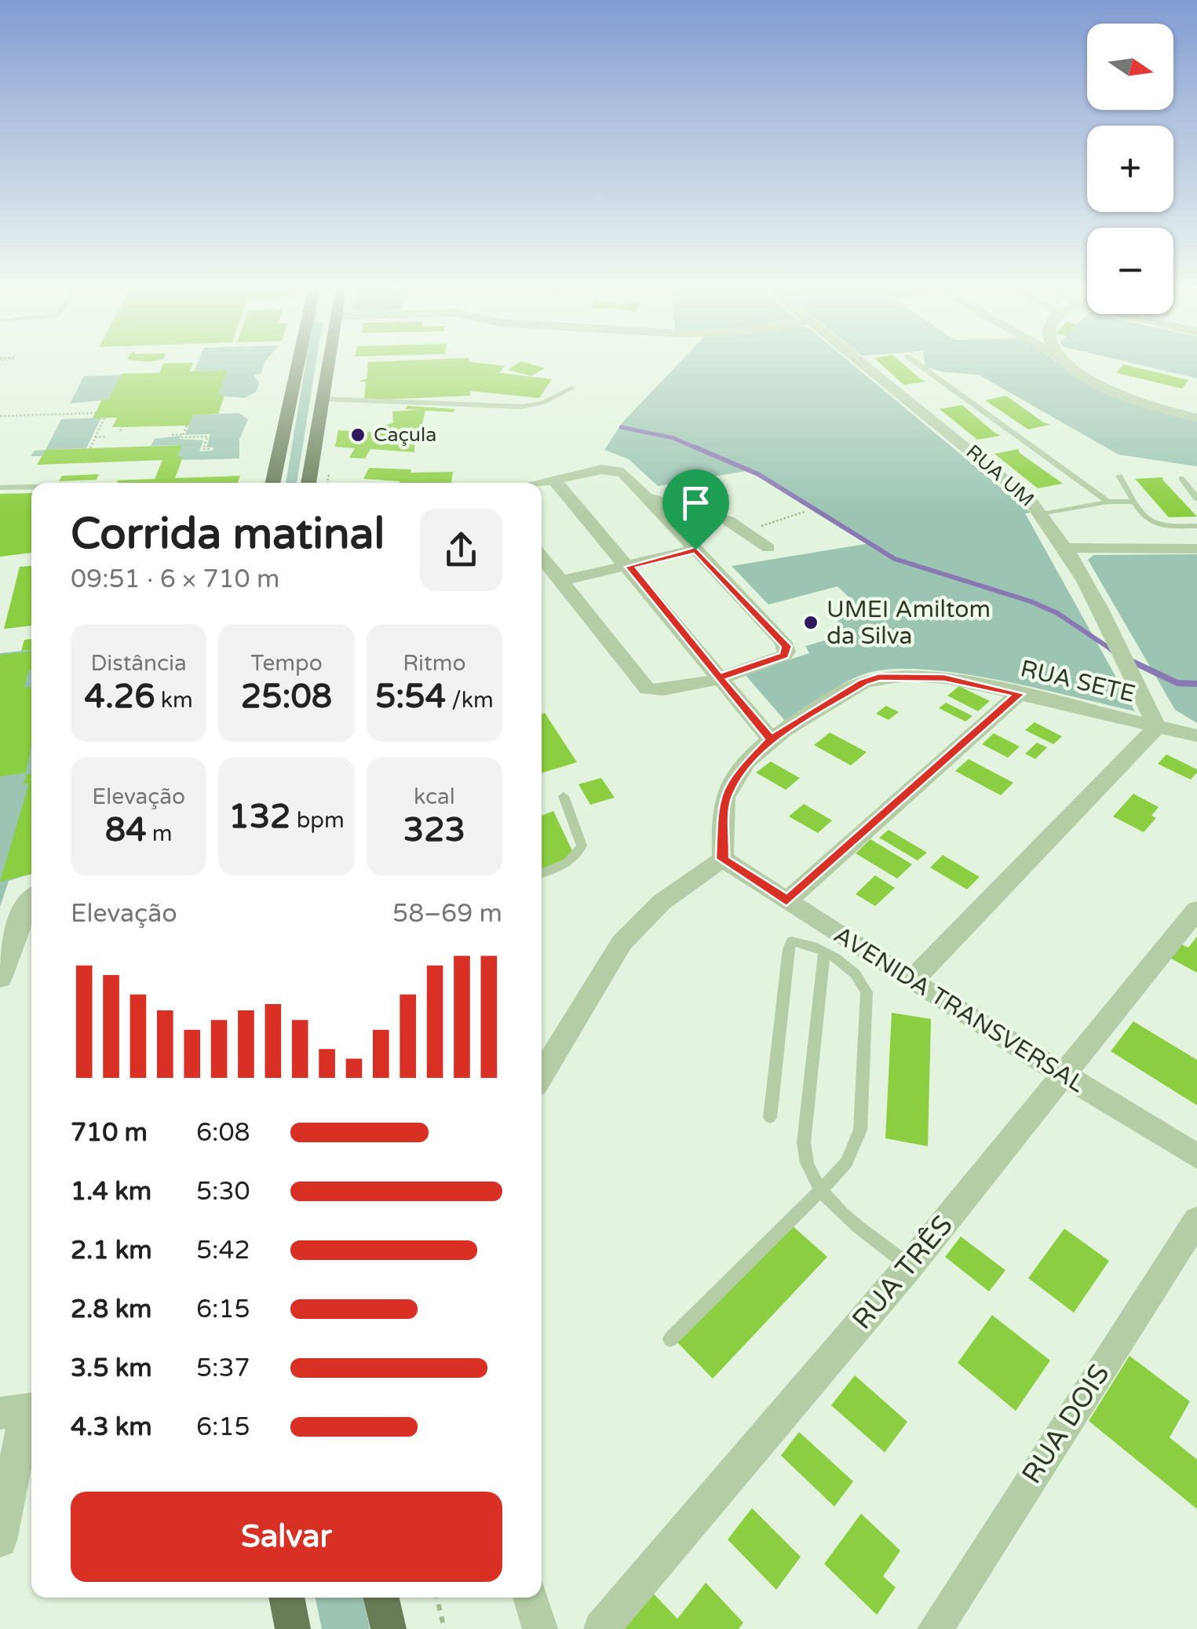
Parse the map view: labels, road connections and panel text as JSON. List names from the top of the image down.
{
  "streets": {
    "street": [
      "RUA UM",
      "RUA SETE",
      "AVENIDA TRANSVERSAL",
      "RUA TRÊS",
      "RUA DOIS"
    ]
  },
  "crossings": [
    ["RUA UM", "RUA SETE"],
    ["RUA SETE", "AVENIDA TRANSVERSAL"],
    ["AVENIDA TRANSVERSAL", "RUA TRÊS"]
  ],
  "places": ["Caçula", "UMEI Amiltom da Silva"],
  "north": "right",
  "page": {
    "map_buttons": ["+", "−"],
    "heading": ["Corrida matinal", "09:51 · 6 × 710 m"],
    "stats": [
      ["Distância", "4.26 km"],
      ["Tempo", "25:08"],
      ["Ritmo", "5:54 /km"],
      ["Elevação", "84 m"],
      ["132 bpm"],
      ["kcal", "323"]
    ],
    "chart": ["Elevação", "58–69 m"],
    "list": [
      {
        "name": "710 m",
        "note": "6:08"
      },
      {
        "name": "1.4 km",
        "note": "5:30"
      },
      {
        "name": "2.1 km",
        "note": "5:42"
      },
      {
        "name": "2.8 km",
        "note": "6:15"
      },
      {
        "name": "3.5 km",
        "note": "5:37"
      },
      {
        "name": "4.3 km",
        "note": "6:15"
      }
    ],
    "buttons": "Salvar"
  }
}
